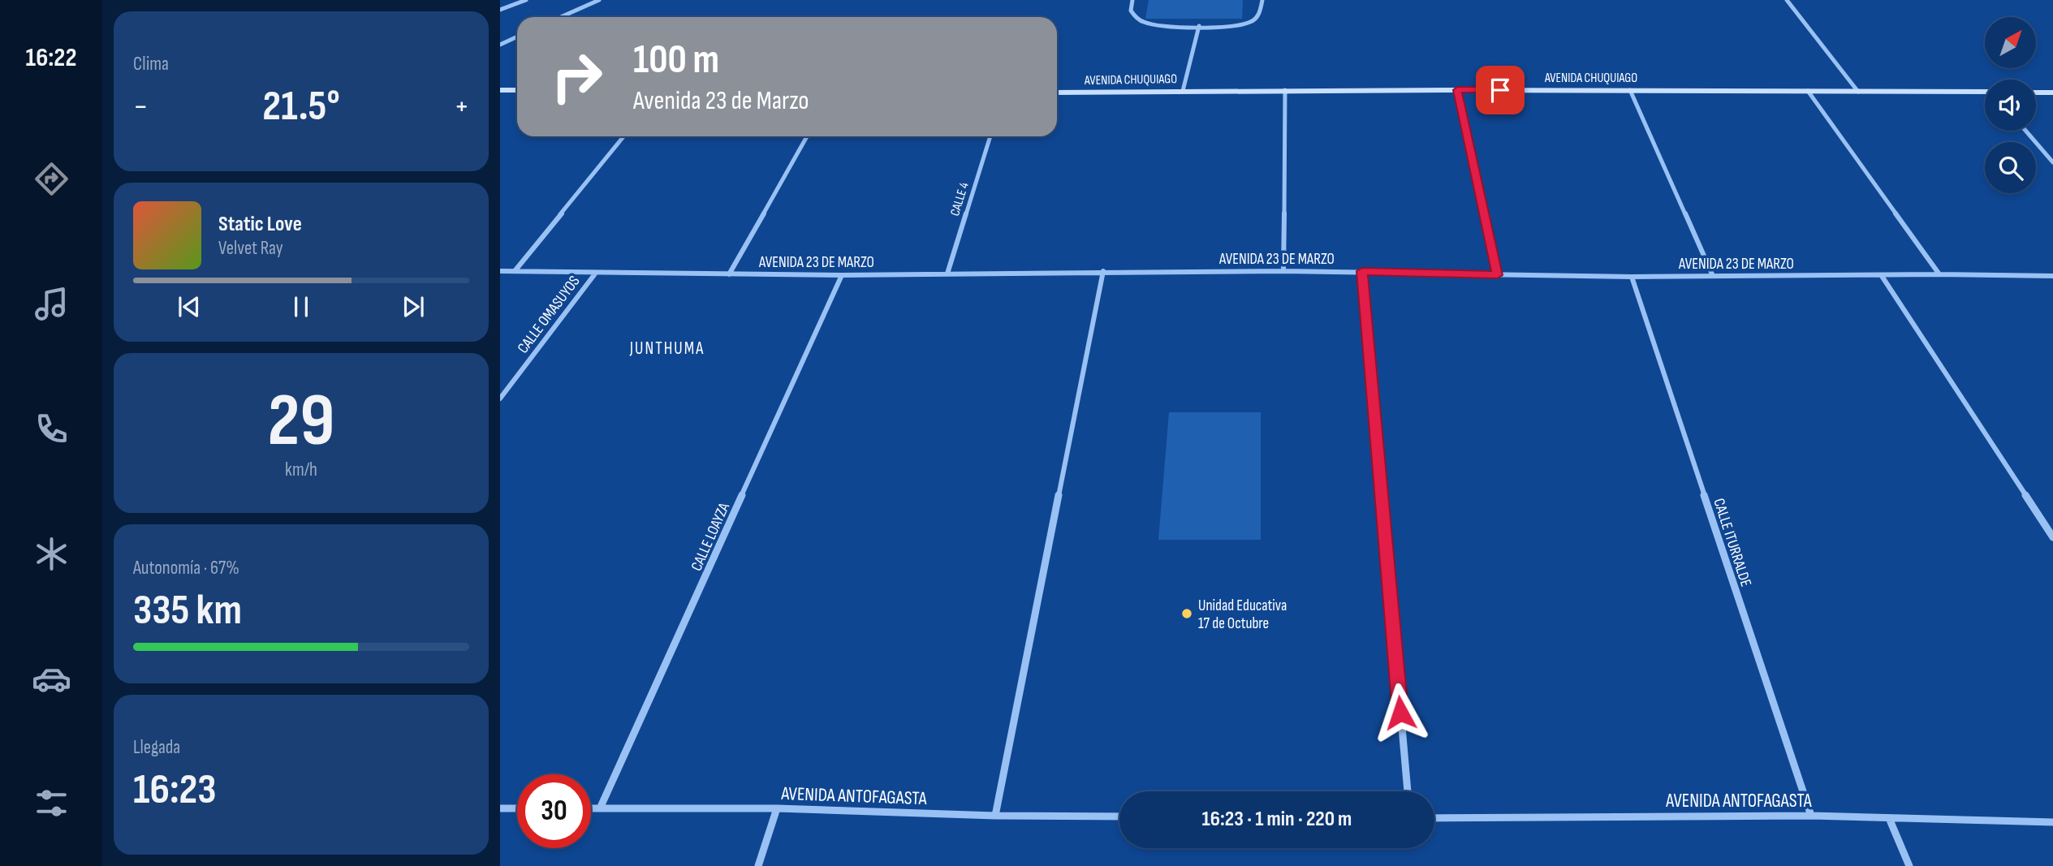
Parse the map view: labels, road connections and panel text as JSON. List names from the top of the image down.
{
  "streets": {
    "street": [
      "AVENIDA CHUQUIAGO",
      "CALLE 4",
      "AVENIDA 23 DE MARZO",
      "CALLE OMASUYOS",
      "CALLE LOAYZA",
      "CALLE ITURRALDE",
      "AVENIDA ANTOFAGASTA"
    ]
  },
  "crossings": [
    ["CALLE 4", "AVENIDA 23 DE MARZO"],
    ["AVENIDA 23 DE MARZO", "CALLE OMASUYOS"],
    ["AVENIDA 23 DE MARZO", "CALLE LOAYZA"],
    ["AVENIDA 23 DE MARZO", "CALLE ITURRALDE"],
    ["CALLE LOAYZA", "AVENIDA ANTOFAGASTA"],
    ["CALLE ITURRALDE", "AVENIDA ANTOFAGASTA"]
  ],
  "districts": ["JUNTHUMA"],
  "places": ["Unidad Educativa 17 de Octubre"],
  "north": "top right",
  "page": {
    "tabs": "16:22",
    "tile": [
      "Clima",
      ["29", "km/h"],
      ["Autonomía · 67%", "335 km"],
      ["Llegada", "16:23"]
    ],
    "turn": ["100 m", "Avenida 23 de Marzo"],
    "heat": ["−", "21.5°", "+"],
    "song": ["Static Love", "Velvet Ray"],
    "limit": "30",
    "trip": "16:23 · 1 min · 220 m"
  }
}
